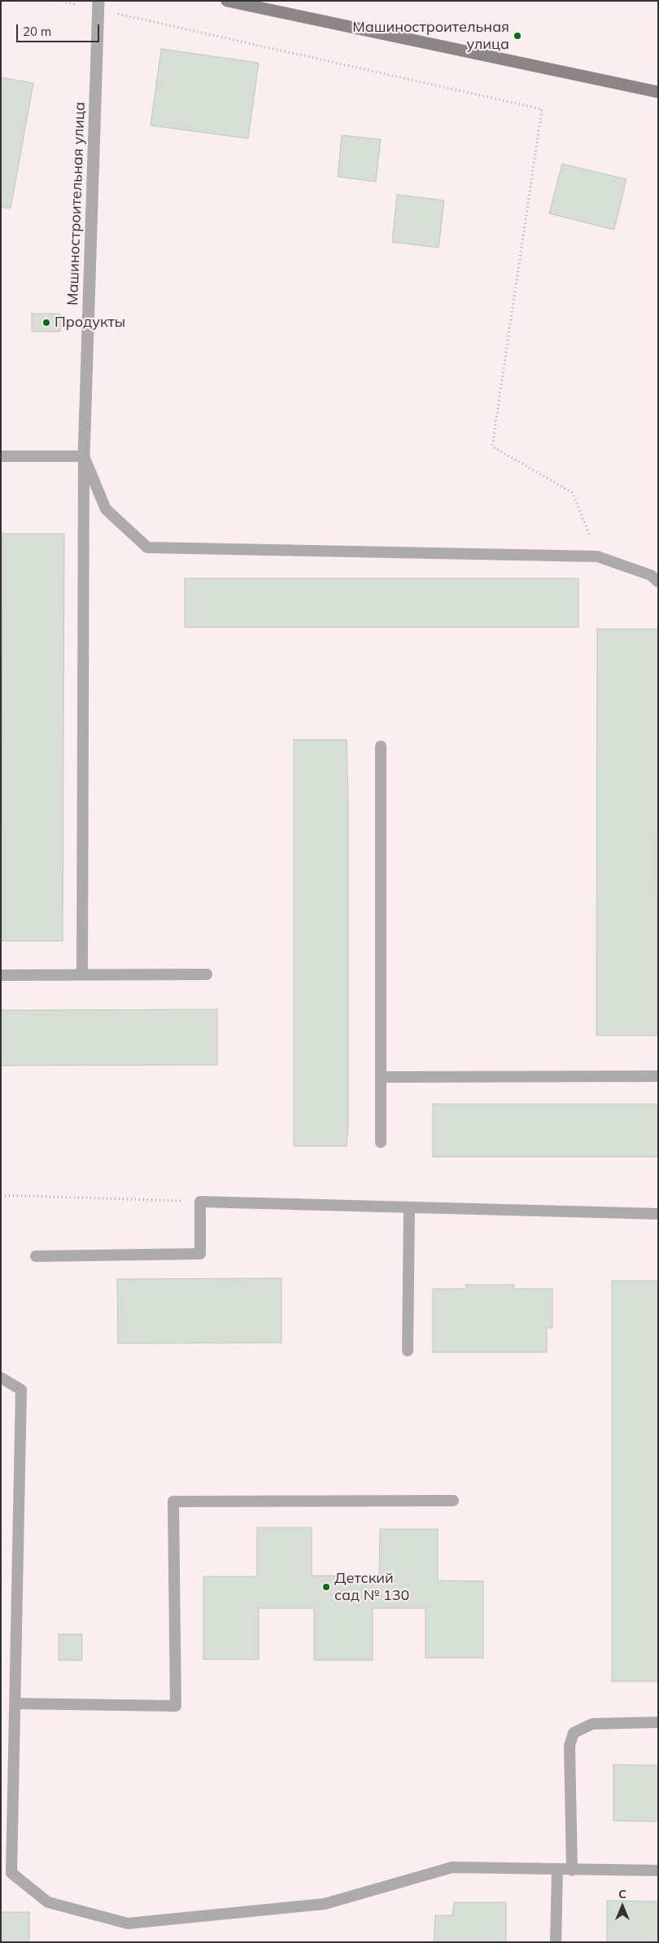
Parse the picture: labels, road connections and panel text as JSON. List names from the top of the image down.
{
  "streets": {
    "street": ["Машиностроительная улица"]
  },
  "places": ["Машиностроительная улица", "Продукты", "Детский сад № 130"],
  "scale_bar": "20 m",
  "north": "top"
}
